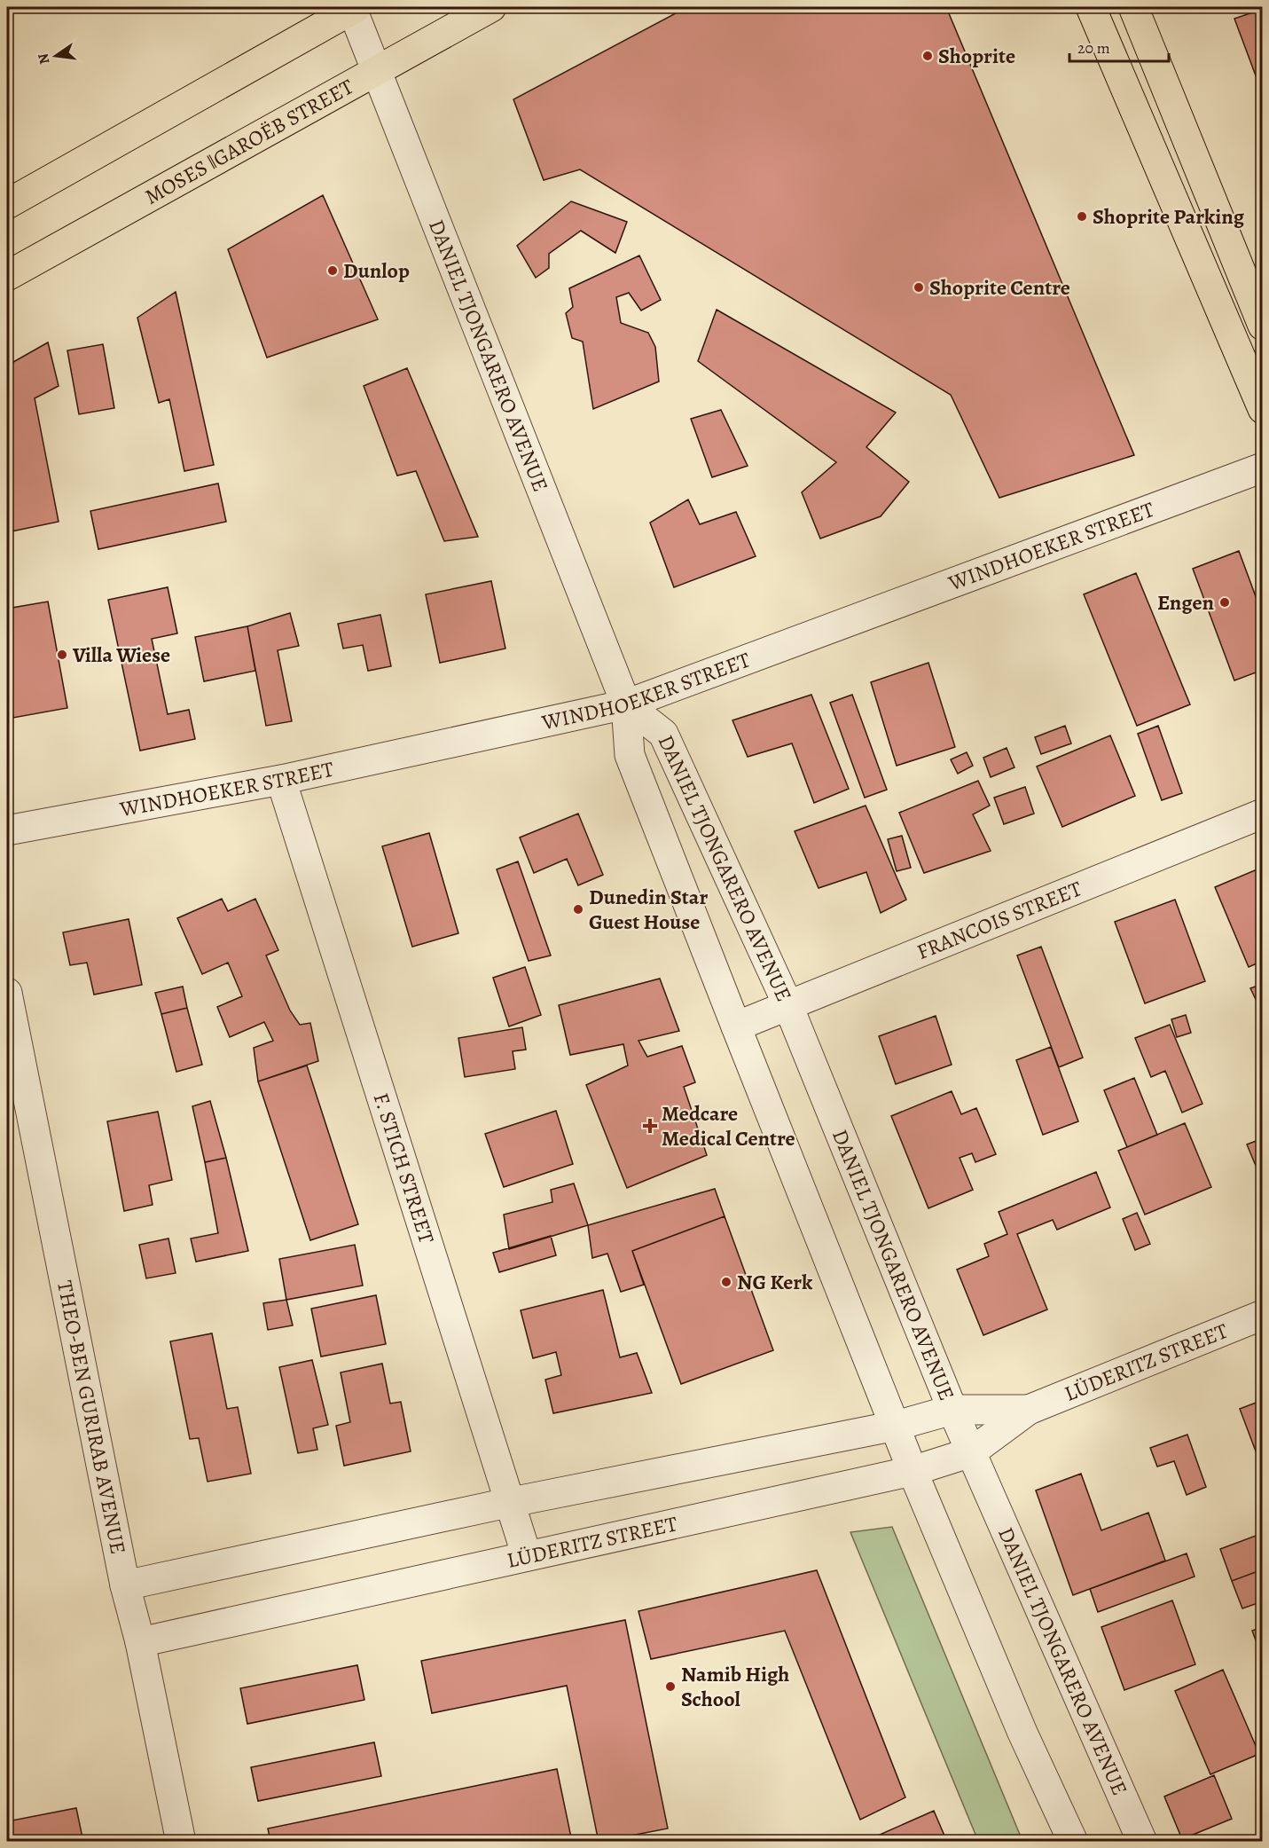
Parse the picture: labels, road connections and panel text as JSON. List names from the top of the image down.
{
  "streets": {
    "main road": ["MOSES ǁGAROËB STREET"],
    "street": [
      "DANIEL TJONGARERO AVENUE",
      "WINDHOEKER STREET",
      "FRANCOIS STREET",
      "F. STICH STREET",
      "LÜDERITZ STREET",
      "THEO-BEN GURIRAB AVENUE"
    ]
  },
  "crossings": [
    ["MOSES ǁGAROËB STREET", "DANIEL TJONGARERO AVENUE"],
    ["DANIEL TJONGARERO AVENUE", "WINDHOEKER STREET"],
    ["DANIEL TJONGARERO AVENUE", "FRANCOIS STREET"],
    ["DANIEL TJONGARERO AVENUE", "LÜDERITZ STREET"],
    ["WINDHOEKER STREET", "F. STICH STREET"],
    ["F. STICH STREET", "LÜDERITZ STREET"],
    ["LÜDERITZ STREET", "THEO-BEN GURIRAB AVENUE"]
  ],
  "places": {
    "other": [
      "Shoprite",
      "Shoprite Parking",
      "Dunlop",
      "Shoprite Centre",
      "Engen",
      "Villa Wiese",
      "Dunedin Star Guest House",
      "NG Kerk",
      "Namib High School"
    ],
    "health": ["Medcare Medical Centre"]
  },
  "scale_bar": "20 m",
  "north": "left"
}
